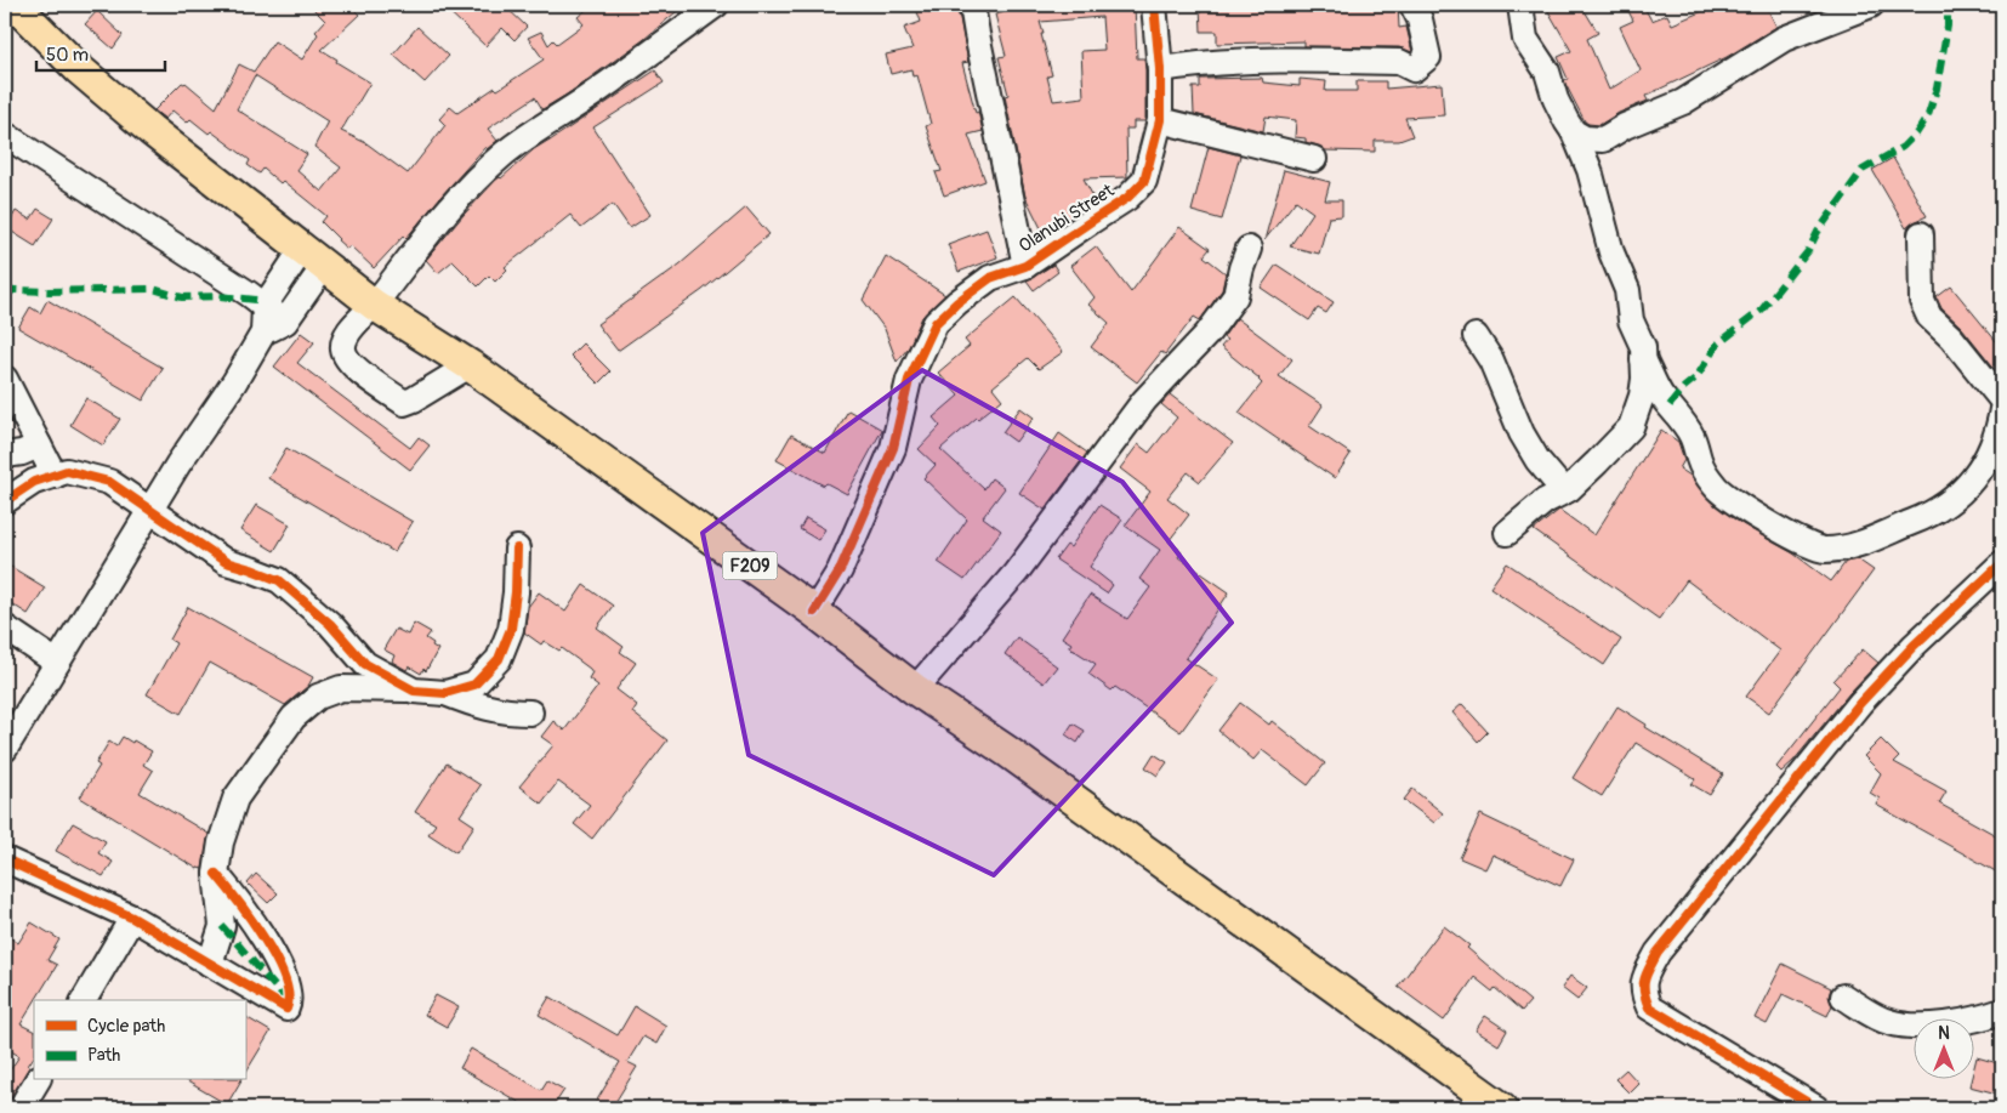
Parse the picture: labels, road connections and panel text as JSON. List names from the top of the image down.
{
  "streets": {
    "main road": ["F209"],
    "street": ["Olanubi Street"]
  },
  "crossings": [
    ["Olanubi Street", "F209"]
  ],
  "legend": ["Cycle path", "Path"],
  "scale_bar": "50 m",
  "north": "top"
}
